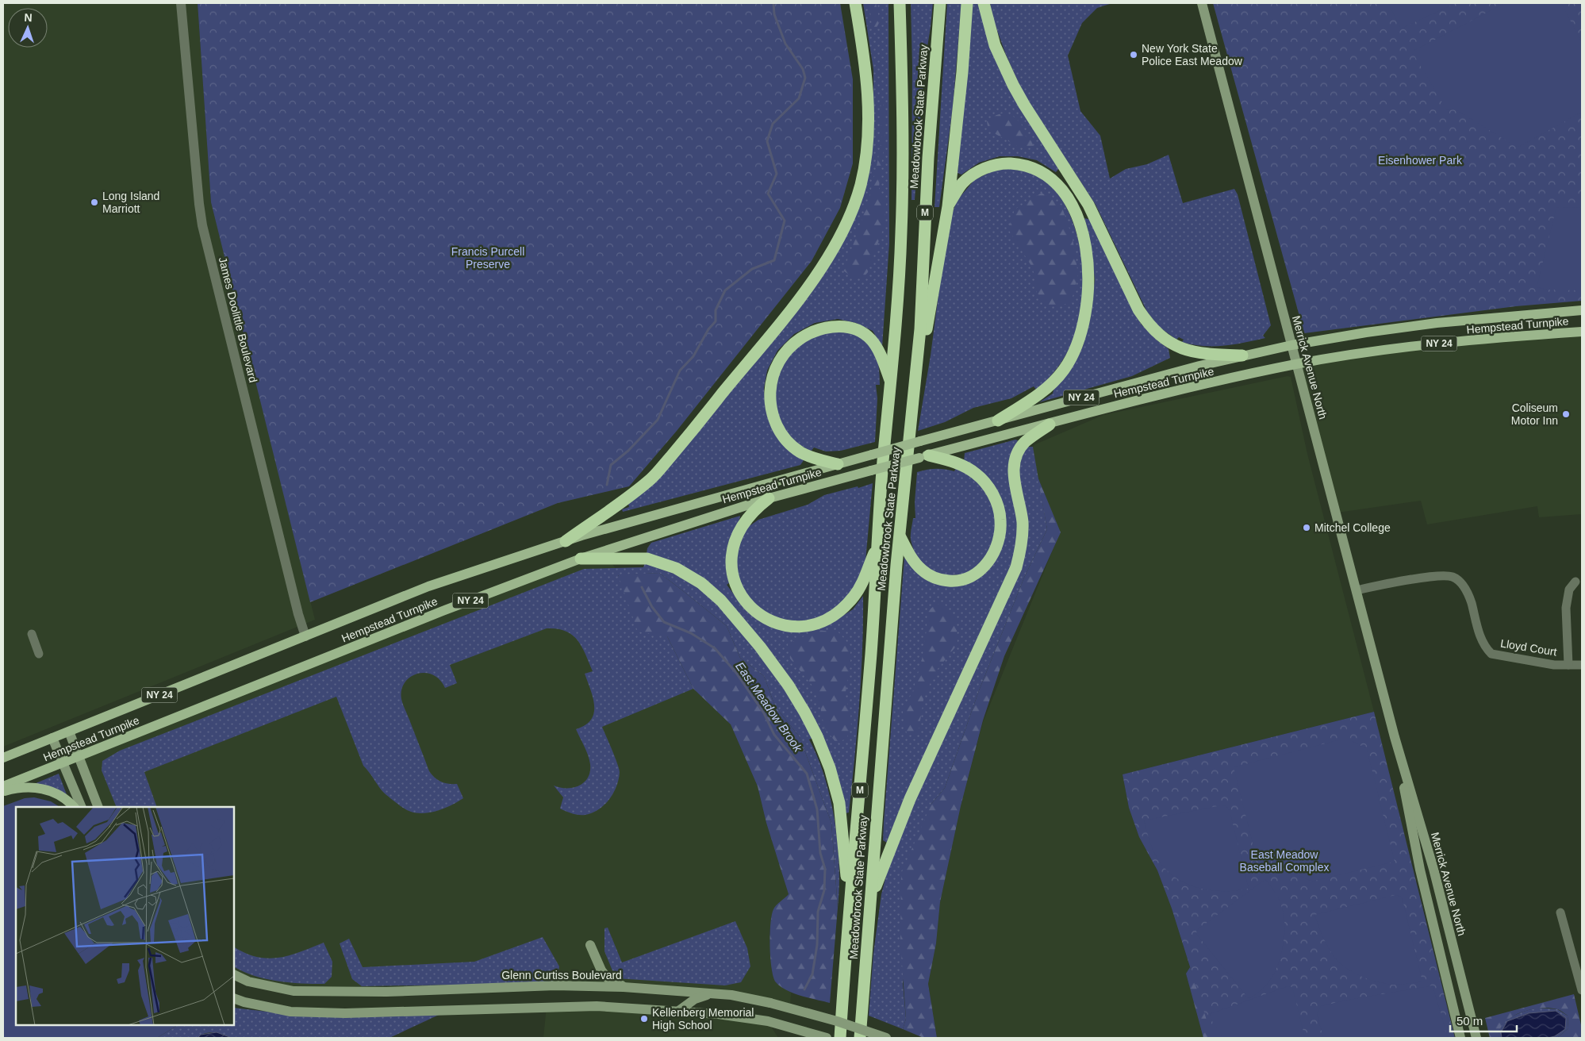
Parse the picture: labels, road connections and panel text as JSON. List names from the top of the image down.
{
  "streets": {
    "highway": ["Meadowbrook State Parkway", "M"],
    "main road": [
      "Hempstead Turnpike",
      "NY 24",
      "Merrick Avenue North",
      "Glenn Curtiss Boulevard"
    ],
    "street": ["James Doolittle Boulevard", "Lloyd Court"]
  },
  "crossings": [
    ["James Doolittle Boulevard", "Hempstead Turnpike"],
    ["Hempstead Turnpike", "Merrick Avenue North"],
    ["Merrick Avenue North", "Lloyd Court"]
  ],
  "water": ["East Meadow Brook"],
  "parks": ["Eisenhower Park", "Francis Purcell Preserve", "East Meadow Baseball Complex"],
  "places": [
    "New York State Police East Meadow",
    "Long Island Marriott",
    "Coliseum Motor Inn",
    "Mitchel College",
    "Kellenberg Memorial High School"
  ],
  "scale_bar": "50 m",
  "north": "top"
}
